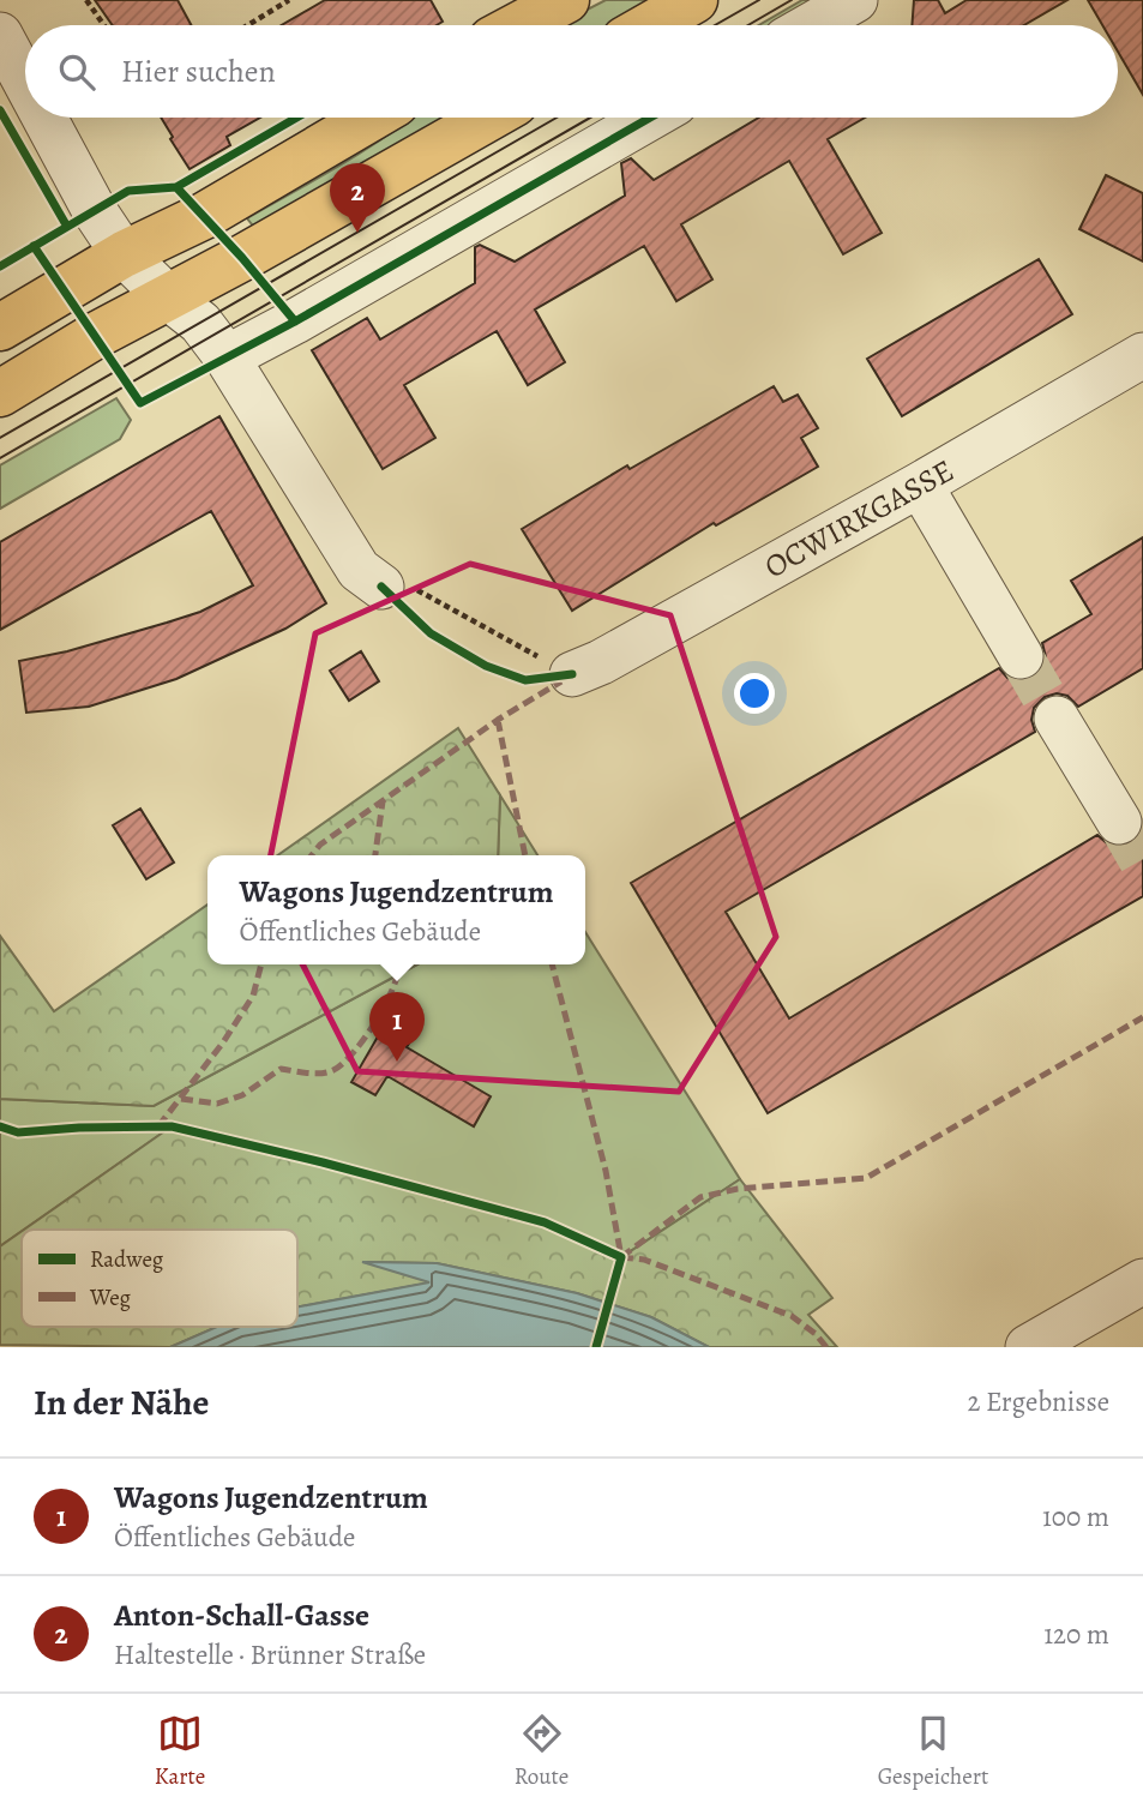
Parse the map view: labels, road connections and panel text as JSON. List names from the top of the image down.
{
  "streets": {
    "street": ["OCWIRKGASSE"]
  },
  "legend": ["Radweg", "Weg"],
  "page": {
    "search": "Hier suchen",
    "pins": ["2", "1"],
    "popup": ["Wagons Jugendzentrum", "Öffentliches Gebäude"],
    "heading": ["In der Nähe", "2 Ergebnisse"],
    "list": [
      {
        "mark": "1",
        "name": "Wagons Jugendzentrum",
        "note": "Öffentliches Gebäude",
        "value": "100 m"
      },
      {
        "mark": "2",
        "name": "Anton-Schall-Gasse",
        "note": "Haltestelle · Brünner Straße",
        "value": "120 m"
      }
    ],
    "nav": ["Karte", "Route", "Gespeichert"]
  }
}
